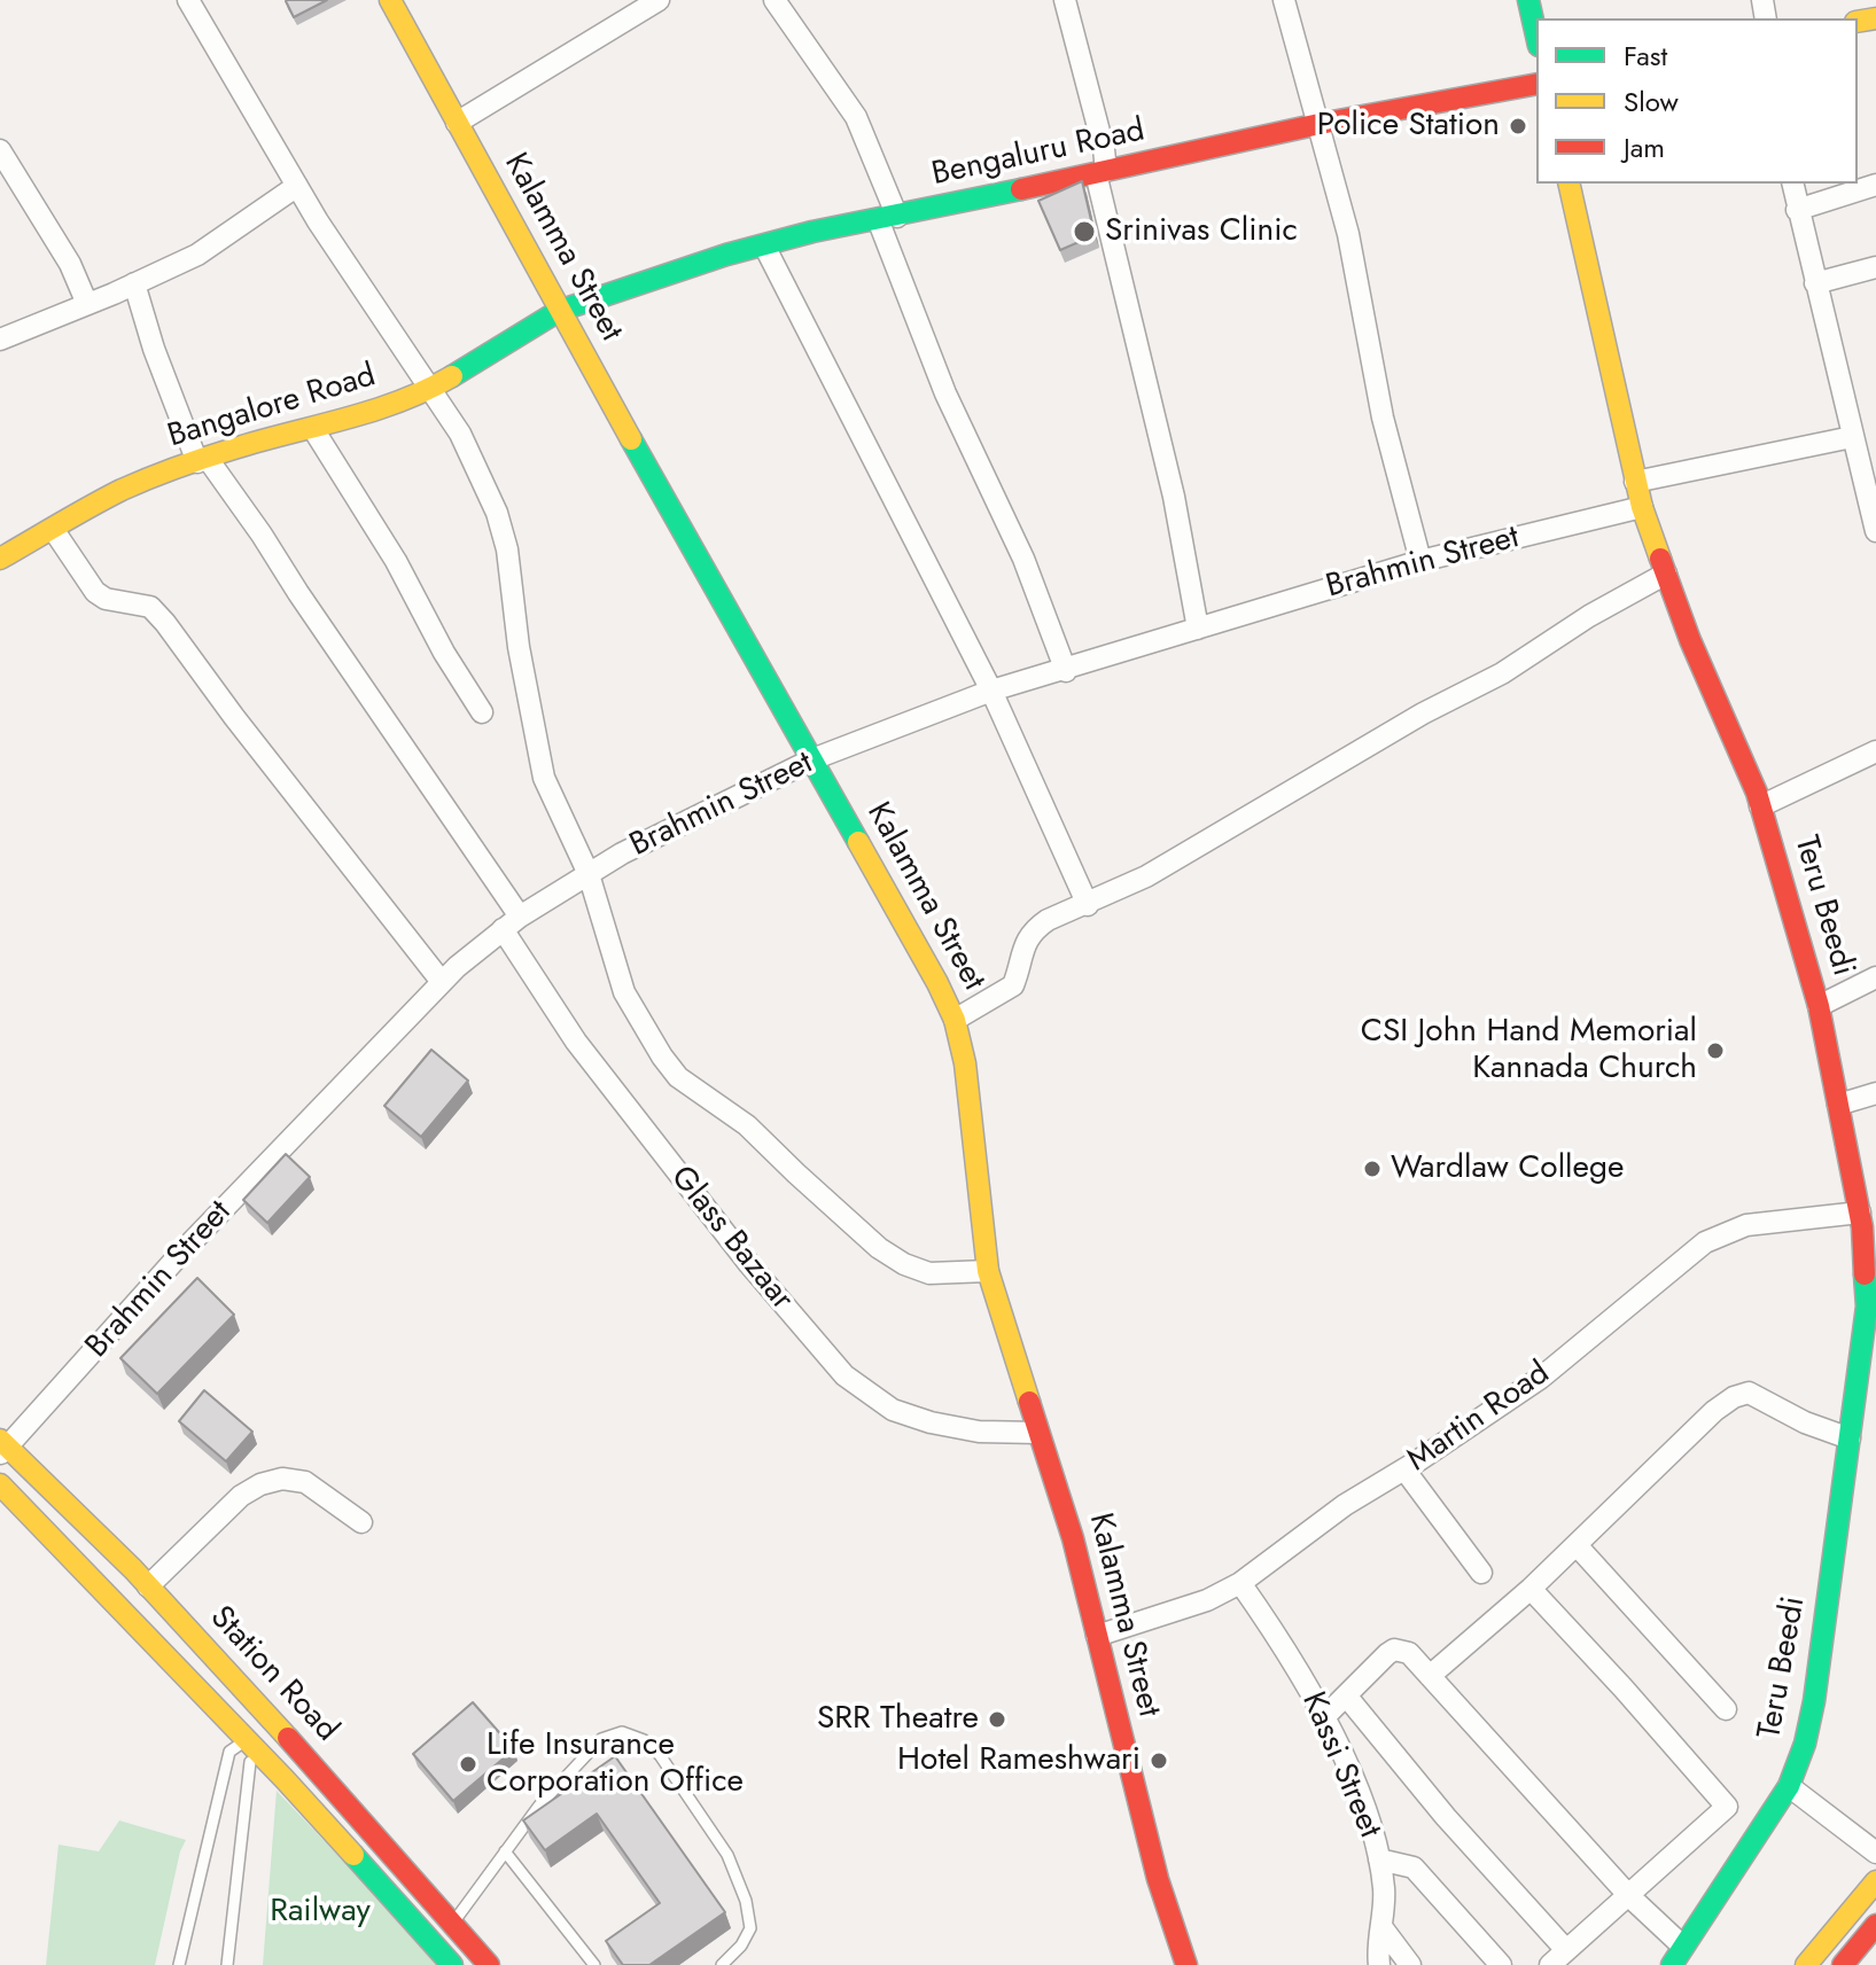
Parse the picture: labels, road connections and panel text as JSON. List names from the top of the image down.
{
  "streets": {
    "main road": [
      "Bengaluru Road",
      "Kalamma Street",
      "Bangalore Road",
      "Teru Beedi",
      "Station Road"
    ],
    "street": [
      "Brahmin Street",
      "Glass Bazaar",
      "Martin Road",
      "Kassi Street"
    ]
  },
  "crossings": [
    ["Bengaluru Road", "Kalamma Street"],
    ["Bengaluru Road", "Bangalore Road"],
    ["Kalamma Street", "Bangalore Road"],
    ["Kalamma Street", "Brahmin Street"],
    ["Kalamma Street", "Glass Bazaar"],
    ["Kalamma Street", "Martin Road"],
    ["Bangalore Road", "Glass Bazaar"],
    ["Brahmin Street", "Teru Beedi"],
    ["Brahmin Street", "Glass Bazaar"],
    ["Brahmin Street", "Station Road"],
    ["Teru Beedi", "Martin Road"],
    ["Martin Road", "Kassi Street"]
  ],
  "parks": ["Railway"],
  "places": [
    "Police Station",
    "Srinivas Clinic",
    "CSI John Hand Memorial Kannada Church",
    "Wardlaw College",
    "SRR Theatre",
    "Hotel Rameshwari",
    "Life Insurance Corporation Office"
  ],
  "legend": ["Fast", "Slow", "Jam"]
}
